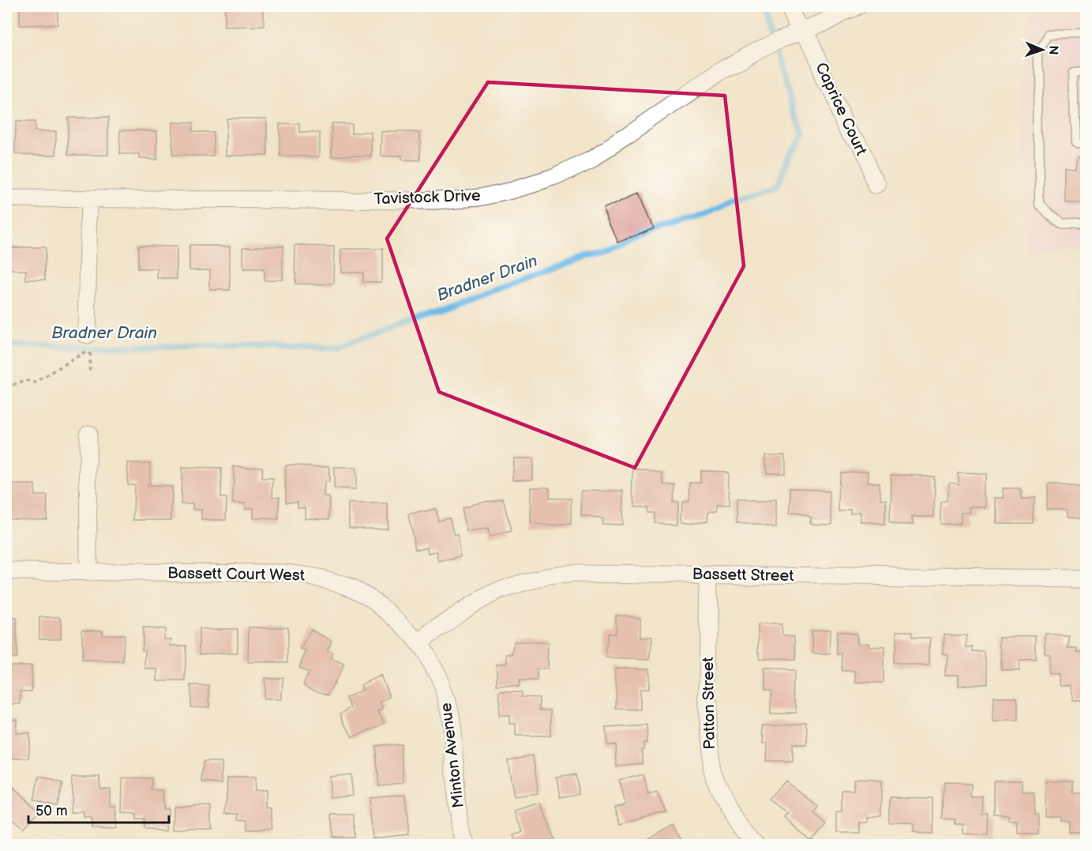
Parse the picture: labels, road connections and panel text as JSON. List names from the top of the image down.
{
  "streets": {
    "street": [
      "Caprice Court",
      "Tavistock Drive",
      "Bassett Court West",
      "Bassett Street",
      "Patton Street",
      "Minton Avenue"
    ]
  },
  "crossings": [
    ["Caprice Court", "Tavistock Drive"],
    ["Bassett Court West", "Bassett Street"],
    ["Bassett Court West", "Minton Avenue"],
    ["Bassett Street", "Patton Street"],
    ["Bassett Street", "Minton Avenue"]
  ],
  "water": ["Bradner Drain"],
  "scale_bar": "50 m",
  "north": "right"
}
